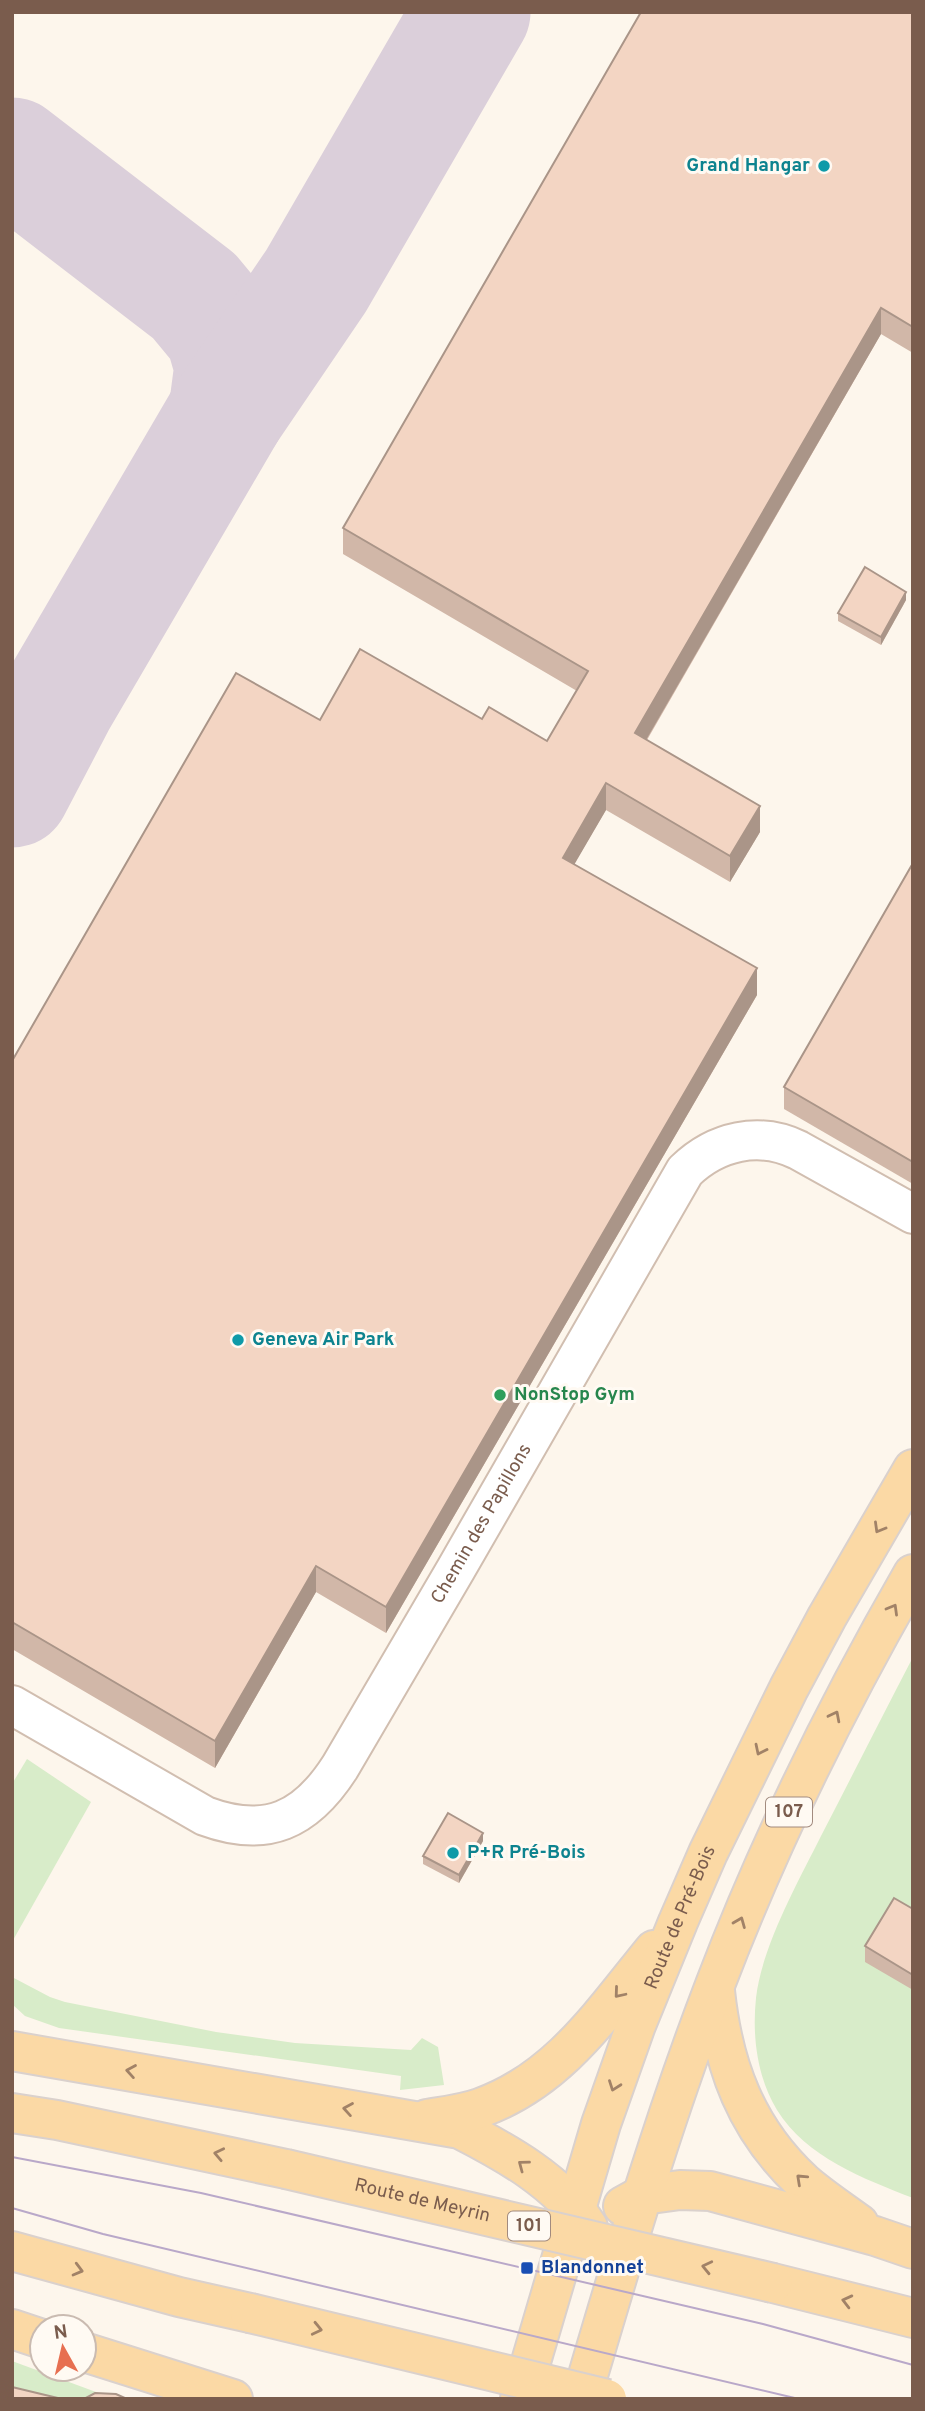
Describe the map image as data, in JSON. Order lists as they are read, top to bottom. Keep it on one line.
{"streets":{"main road":["107","Route de Pré-Bois","Route de Meyrin","101"],"street":["Chemin des Papillons"]},"places":{"other":["Grand Hangar","Geneva Air Park","NonStop Gym","P+R Pré-Bois"],"transit":["Blandonnet"]},"north":"top"}
